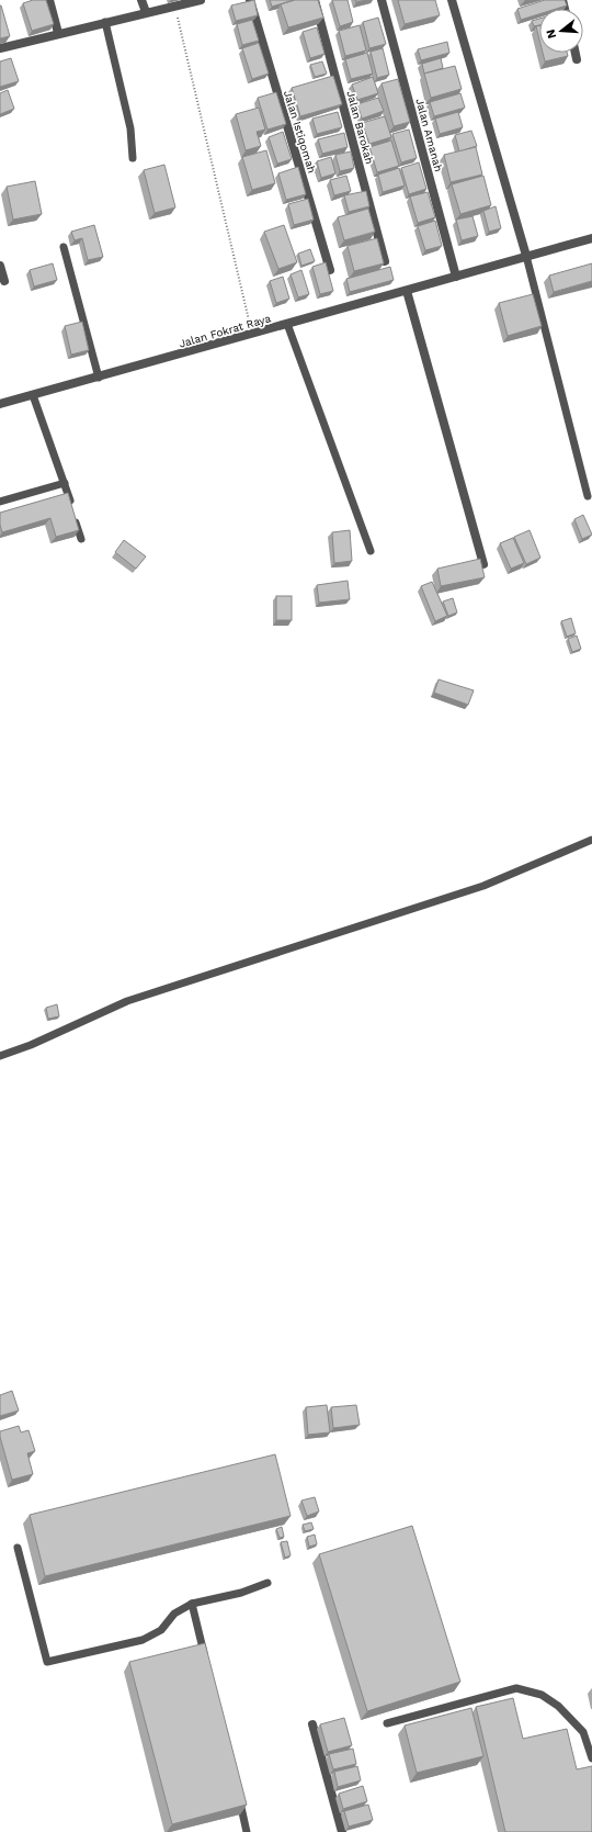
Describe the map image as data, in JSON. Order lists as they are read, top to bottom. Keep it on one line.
{"streets":{"street":["Jalan Barokah","Jalan Istiqomah","Jalan Amanah","Jalan Fokrat Raya"]},"crossings":[["Jalan Amanah","Jalan Fokrat Raya"]],"north":"left"}
